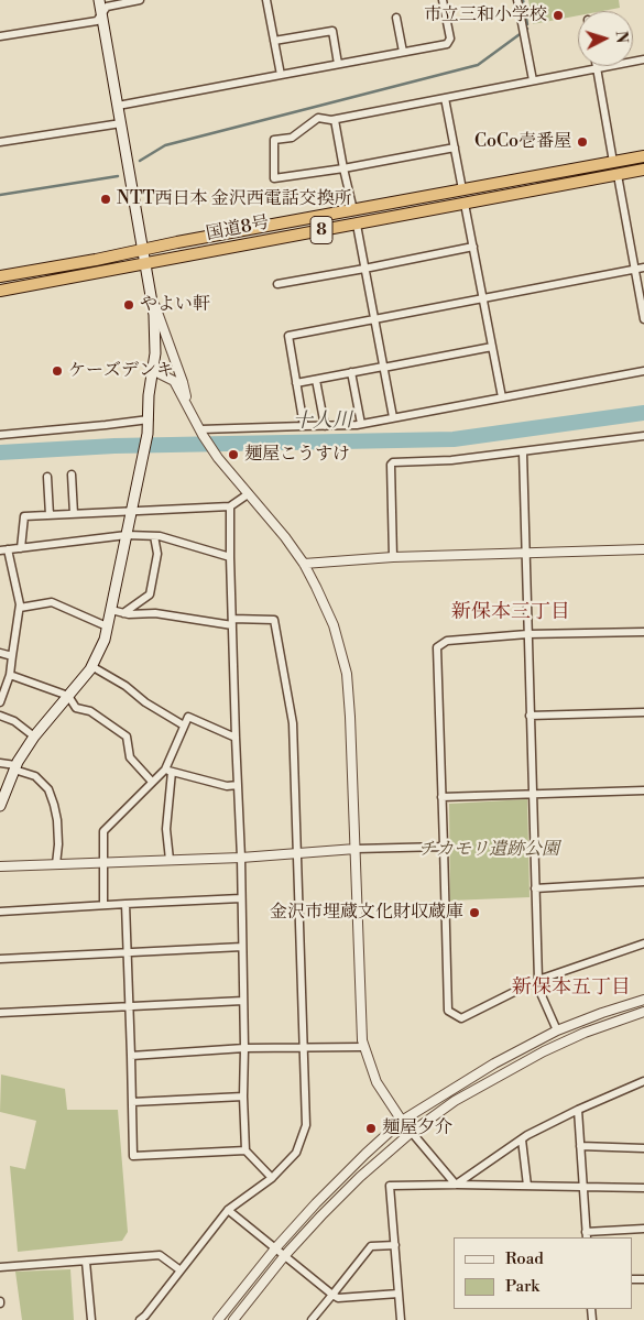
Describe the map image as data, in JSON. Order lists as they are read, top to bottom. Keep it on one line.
{"streets":{"highway":["国道8号","8"]},"districts":["新保本三丁目","新保本五丁目"],"water":["十人川"],"parks":["チカモリ遺跡公園"],"places":["市立三和小学校","CoCo壱番屋","NTT西日本 金沢西電話交換所","やよい軒","ケーズデンキ","麺屋こうすけ","金沢市埋蔵文化財収蔵庫","麺屋夕介"],"legend":["Road","Park"],"north":"right"}
